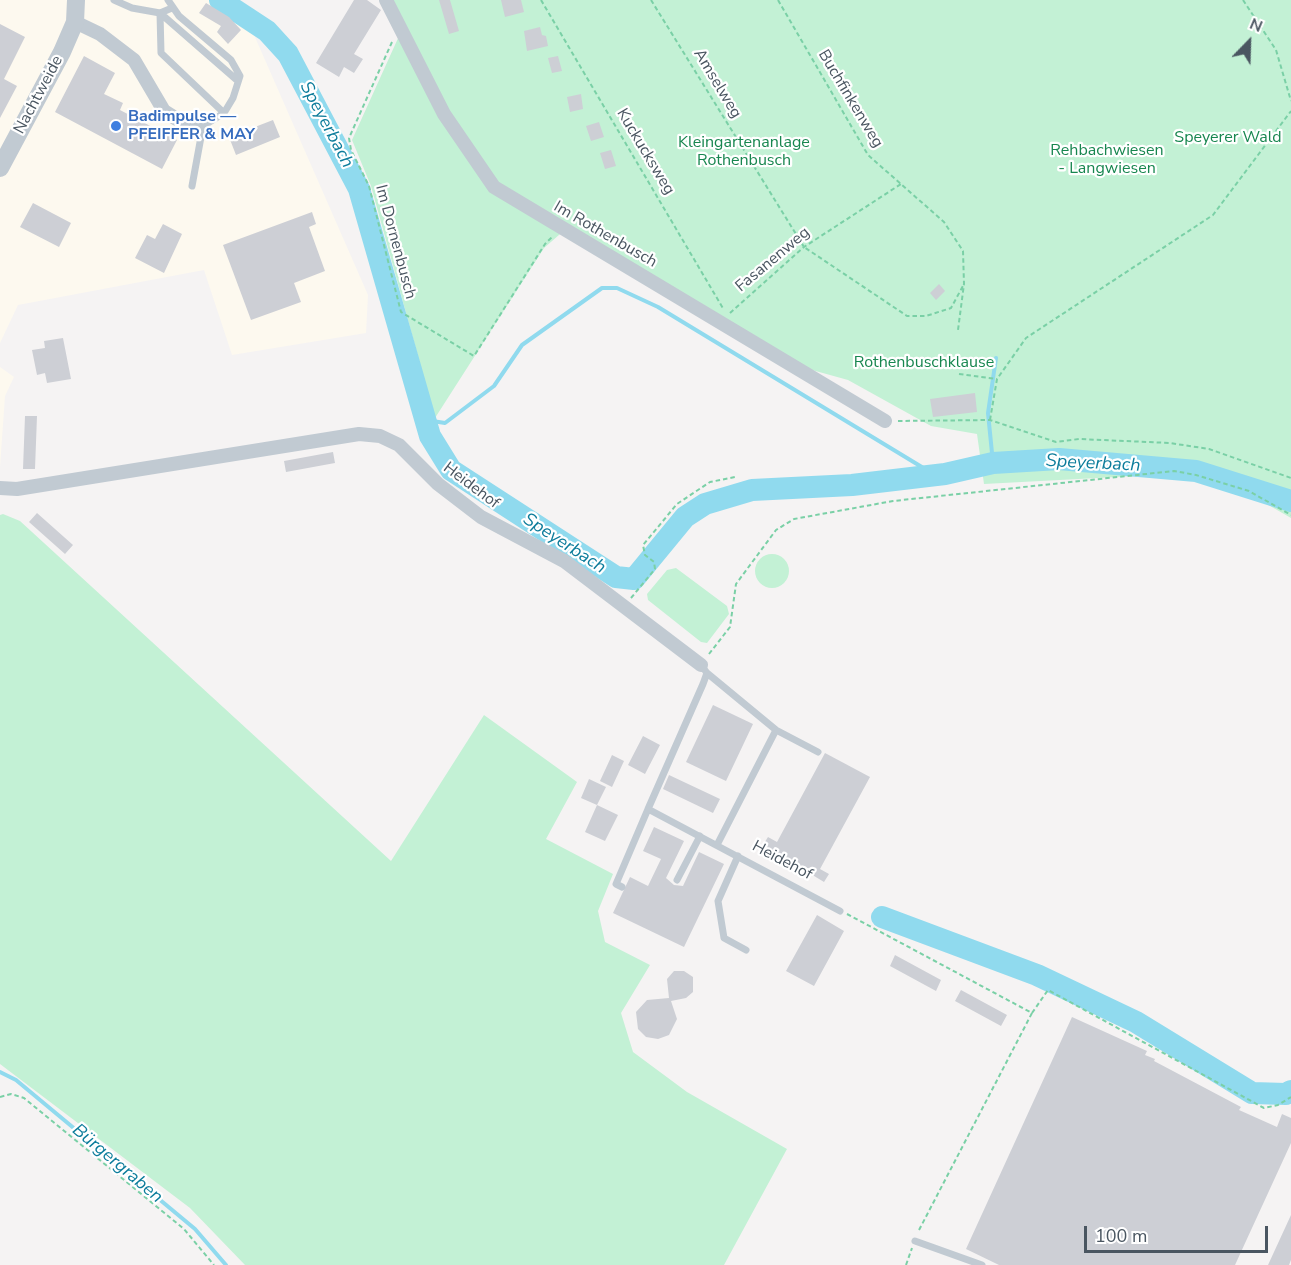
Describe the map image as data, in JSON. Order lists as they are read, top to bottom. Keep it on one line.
{"streets":{"street":["Nachtweide","Im Rothenbusch","Heidehof"],"path":["Amselweg","Buchfinkenweg","Kuckucksweg","Im Dornenbusch","Fasanenweg"]},"crossings":[["Amselweg","Buchfinkenweg"],["Amselweg","Fasanenweg"],["Buchfinkenweg","Fasanenweg"],["Kuckucksweg","Fasanenweg"],["Im Rothenbusch","Im Dornenbusch"]],"water":["Speyerbach","Bürgergraben"],"parks":["Speyerer Wald","Kleingartenanlage Rothenbusch","Rehbachwiesen - Langwiesen","Rothenbuschklause"],"places":["Badimpulse — PFEIFFER & MAY"],"scale_bar":"100 m","north":"top right"}
